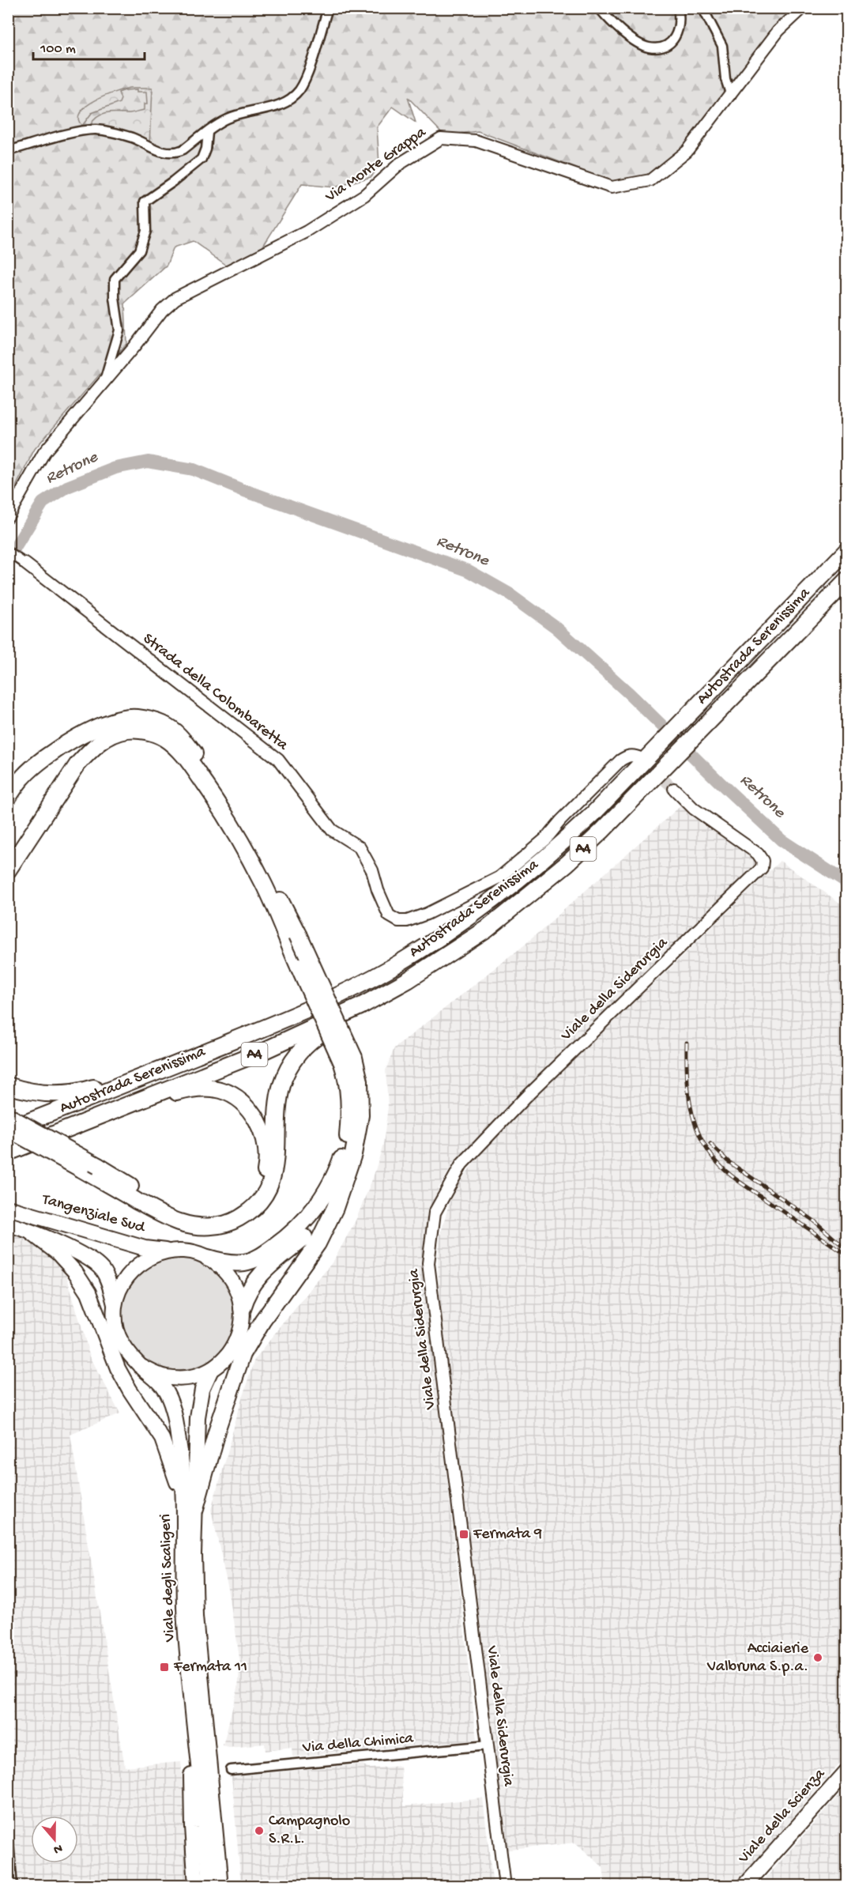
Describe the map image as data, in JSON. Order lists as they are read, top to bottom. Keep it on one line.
{"streets":{"highway":["Autostrada Serenissima","A4"],"main road":["Tangenziale Sud","Viale degli Scaligeri","Viale della Scienza"],"street":["Via Monte Grappa","Strada della Colombaretta","Viale della Siderurgia","Via della Chimica"]},"crossings":[["Viale della Siderurgia","Via della Chimica"],["Tangenziale Sud","Viale degli Scaligeri"]],"water":["Retrone"],"places":{"transit":["Fermata 9","Fermata 11"],"other":["Acciaierie Valbruna S.p.a.","Campagnolo S.R.L."]},"scale_bar":"100 m","north":"bottom"}
